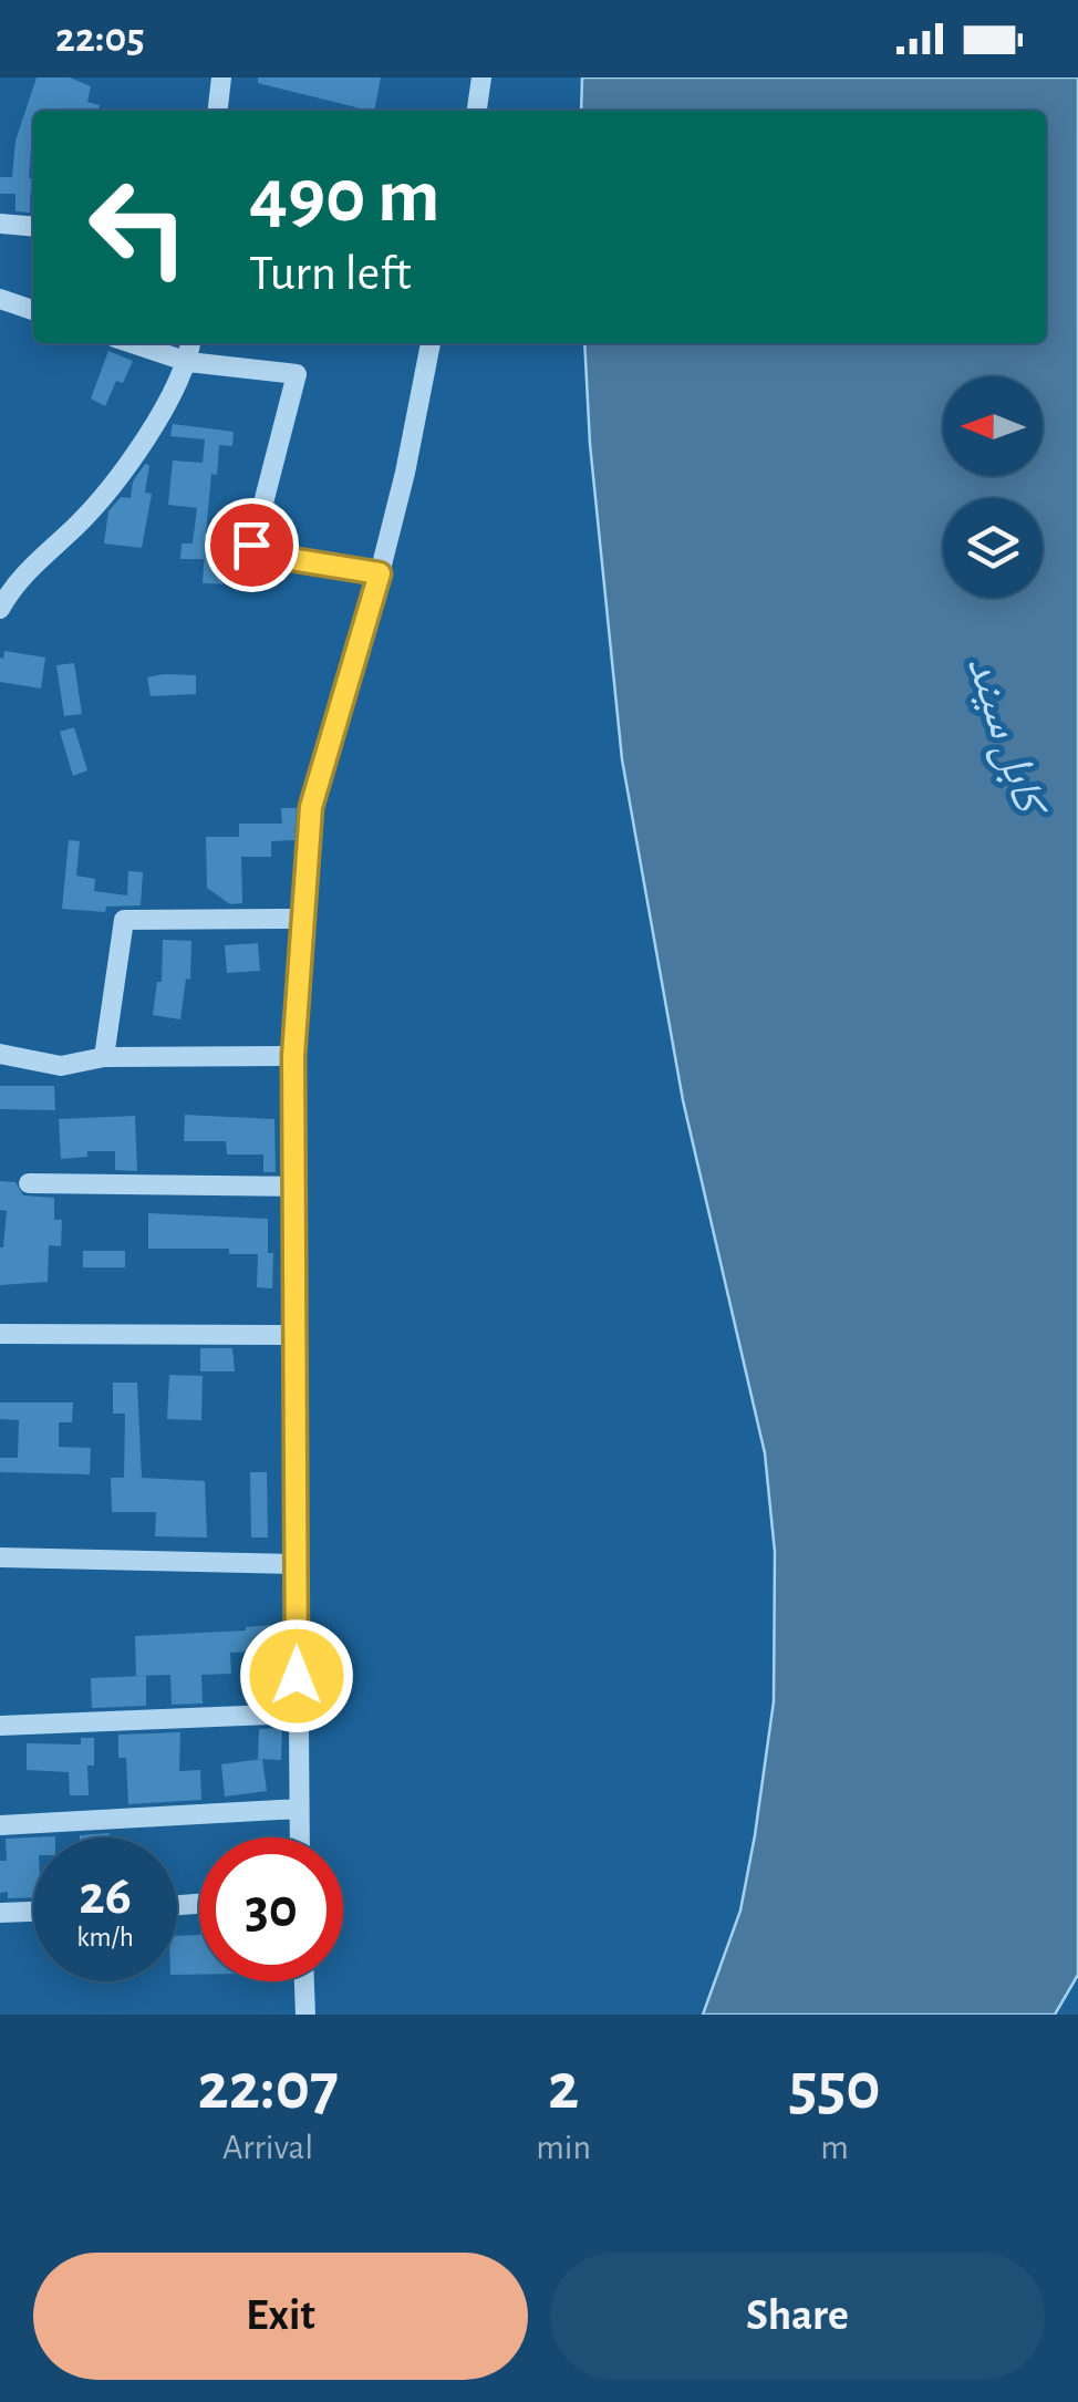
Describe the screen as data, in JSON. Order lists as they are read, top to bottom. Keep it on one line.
{"water":["کابل سيند"],"north":"left","page":{"status":"22:05","turn":["490 m","Turn left"],"speed":"26 km/h","limit":"30","eta":["22:07","Arrival","2","min","550","m"],"buttons":["Exit","Share"]}}
